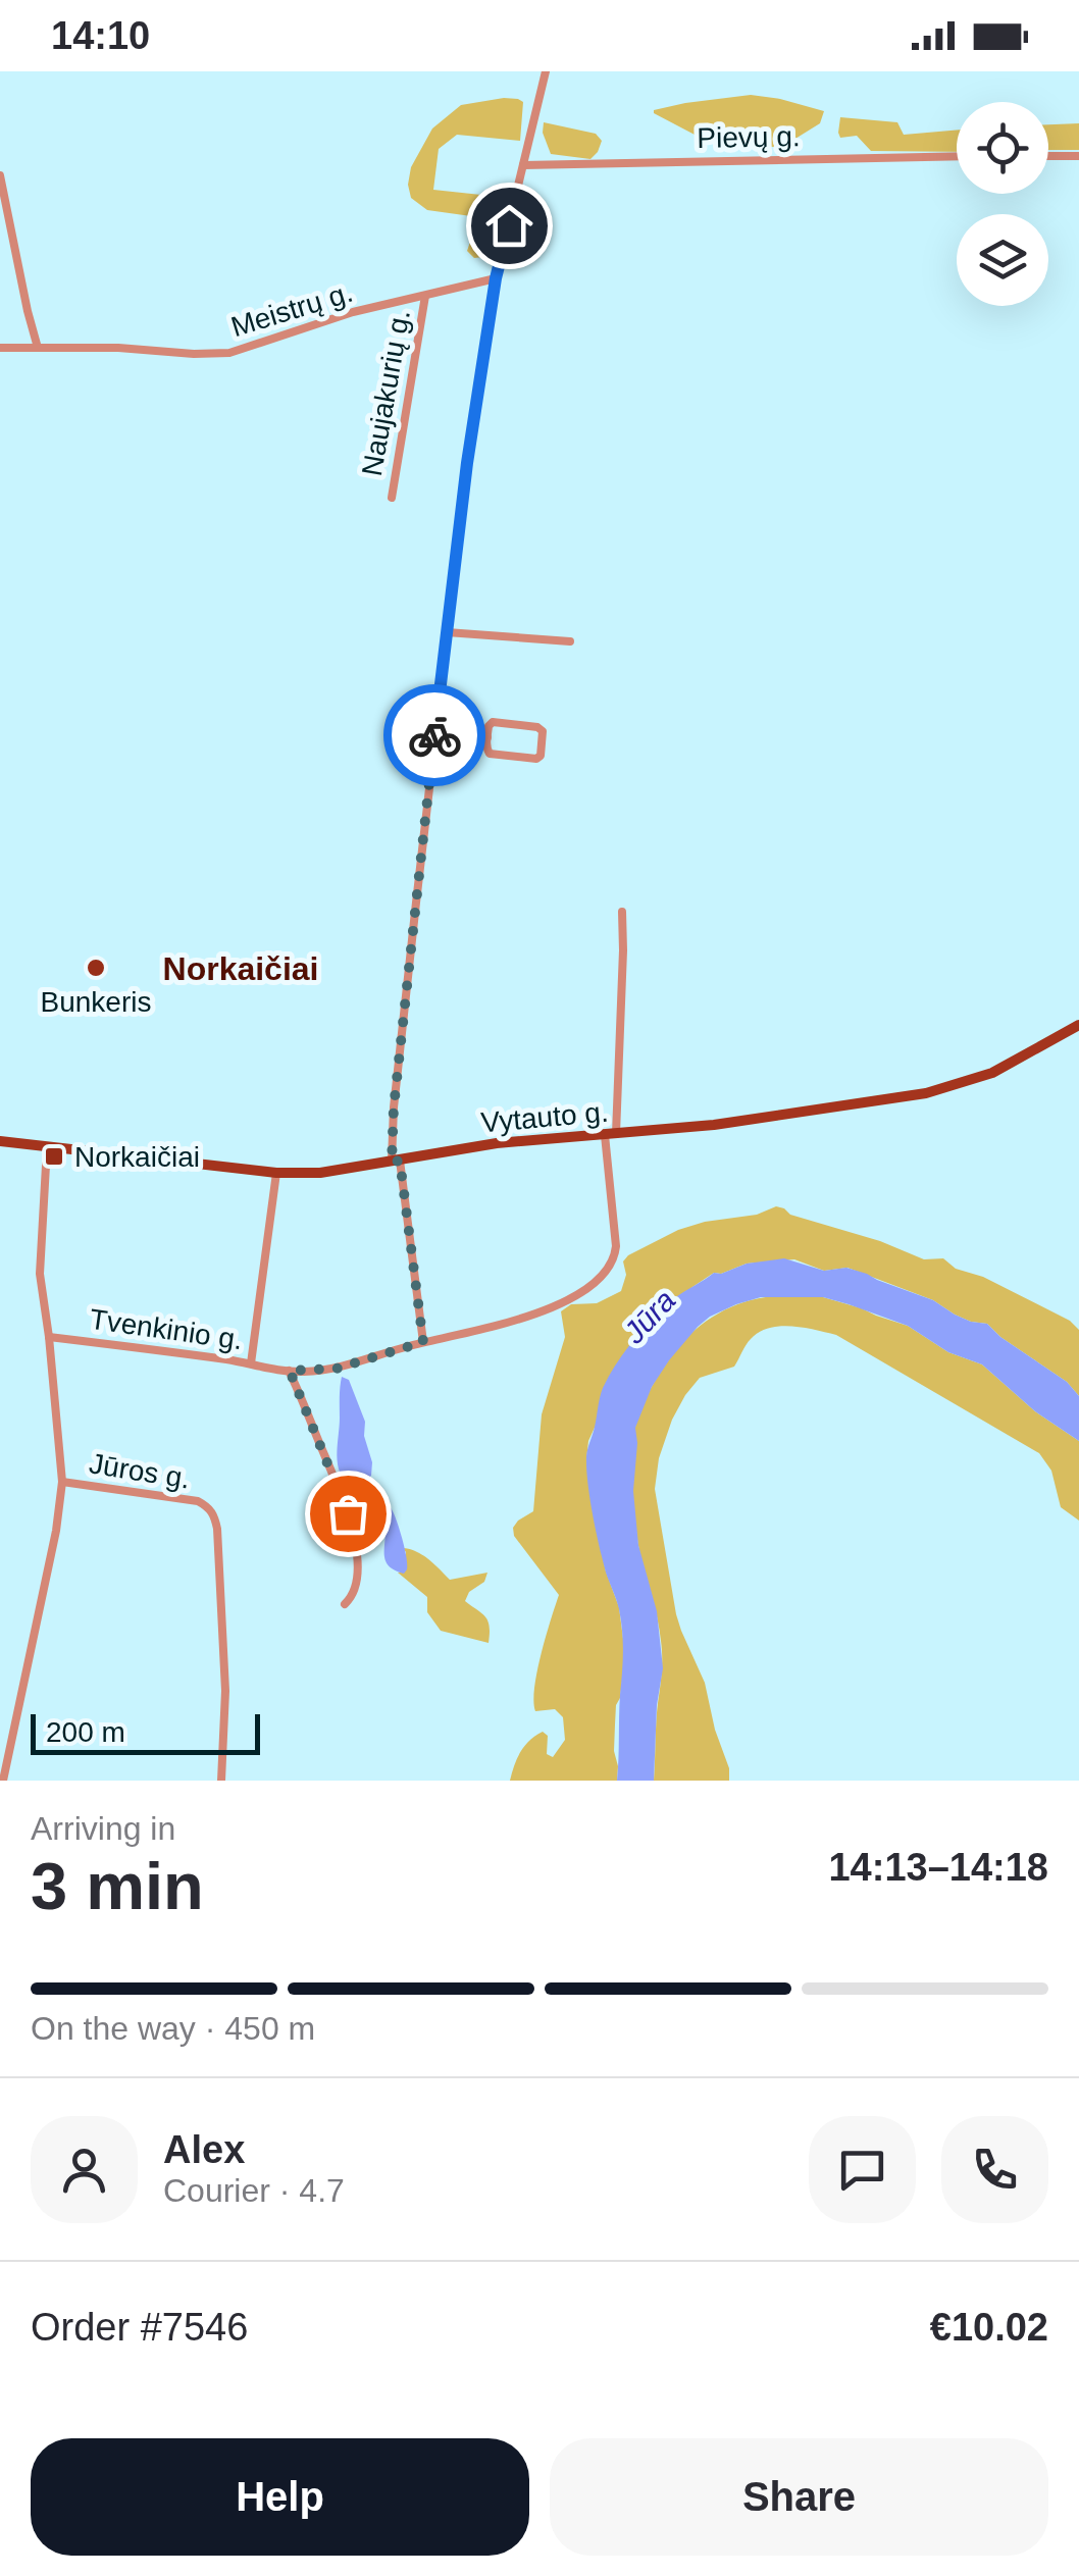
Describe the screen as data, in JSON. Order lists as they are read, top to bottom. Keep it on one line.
{"streets":{"main road":["Vytauto g."],"street":["Pievų g.","Meistrų g.","Naujakurių g.","Tvenkinio g.","Jūros g."]},"crossings":[["Meistrų g.","Naujakurių g."],["Vytauto g.","Tvenkinio g."],["Vytauto g.","Jūros g."],["Tvenkinio g.","Jūros g."]],"districts":["Norkaičiai"],"water":["Jūra"],"places":{"other":["Bunkeris"],"transit":["Norkaičiai"]},"scale_bar":"200 m","page":{"status":"14:10","scale":"200 m","heading":["3 min","Arriving in","14:13–14:18"],"panel":["Alex","Courier · 4.7","Order #7546","€10.02"],"bar":"On the way · 450 m","buttons":["Help","Share"]}}
